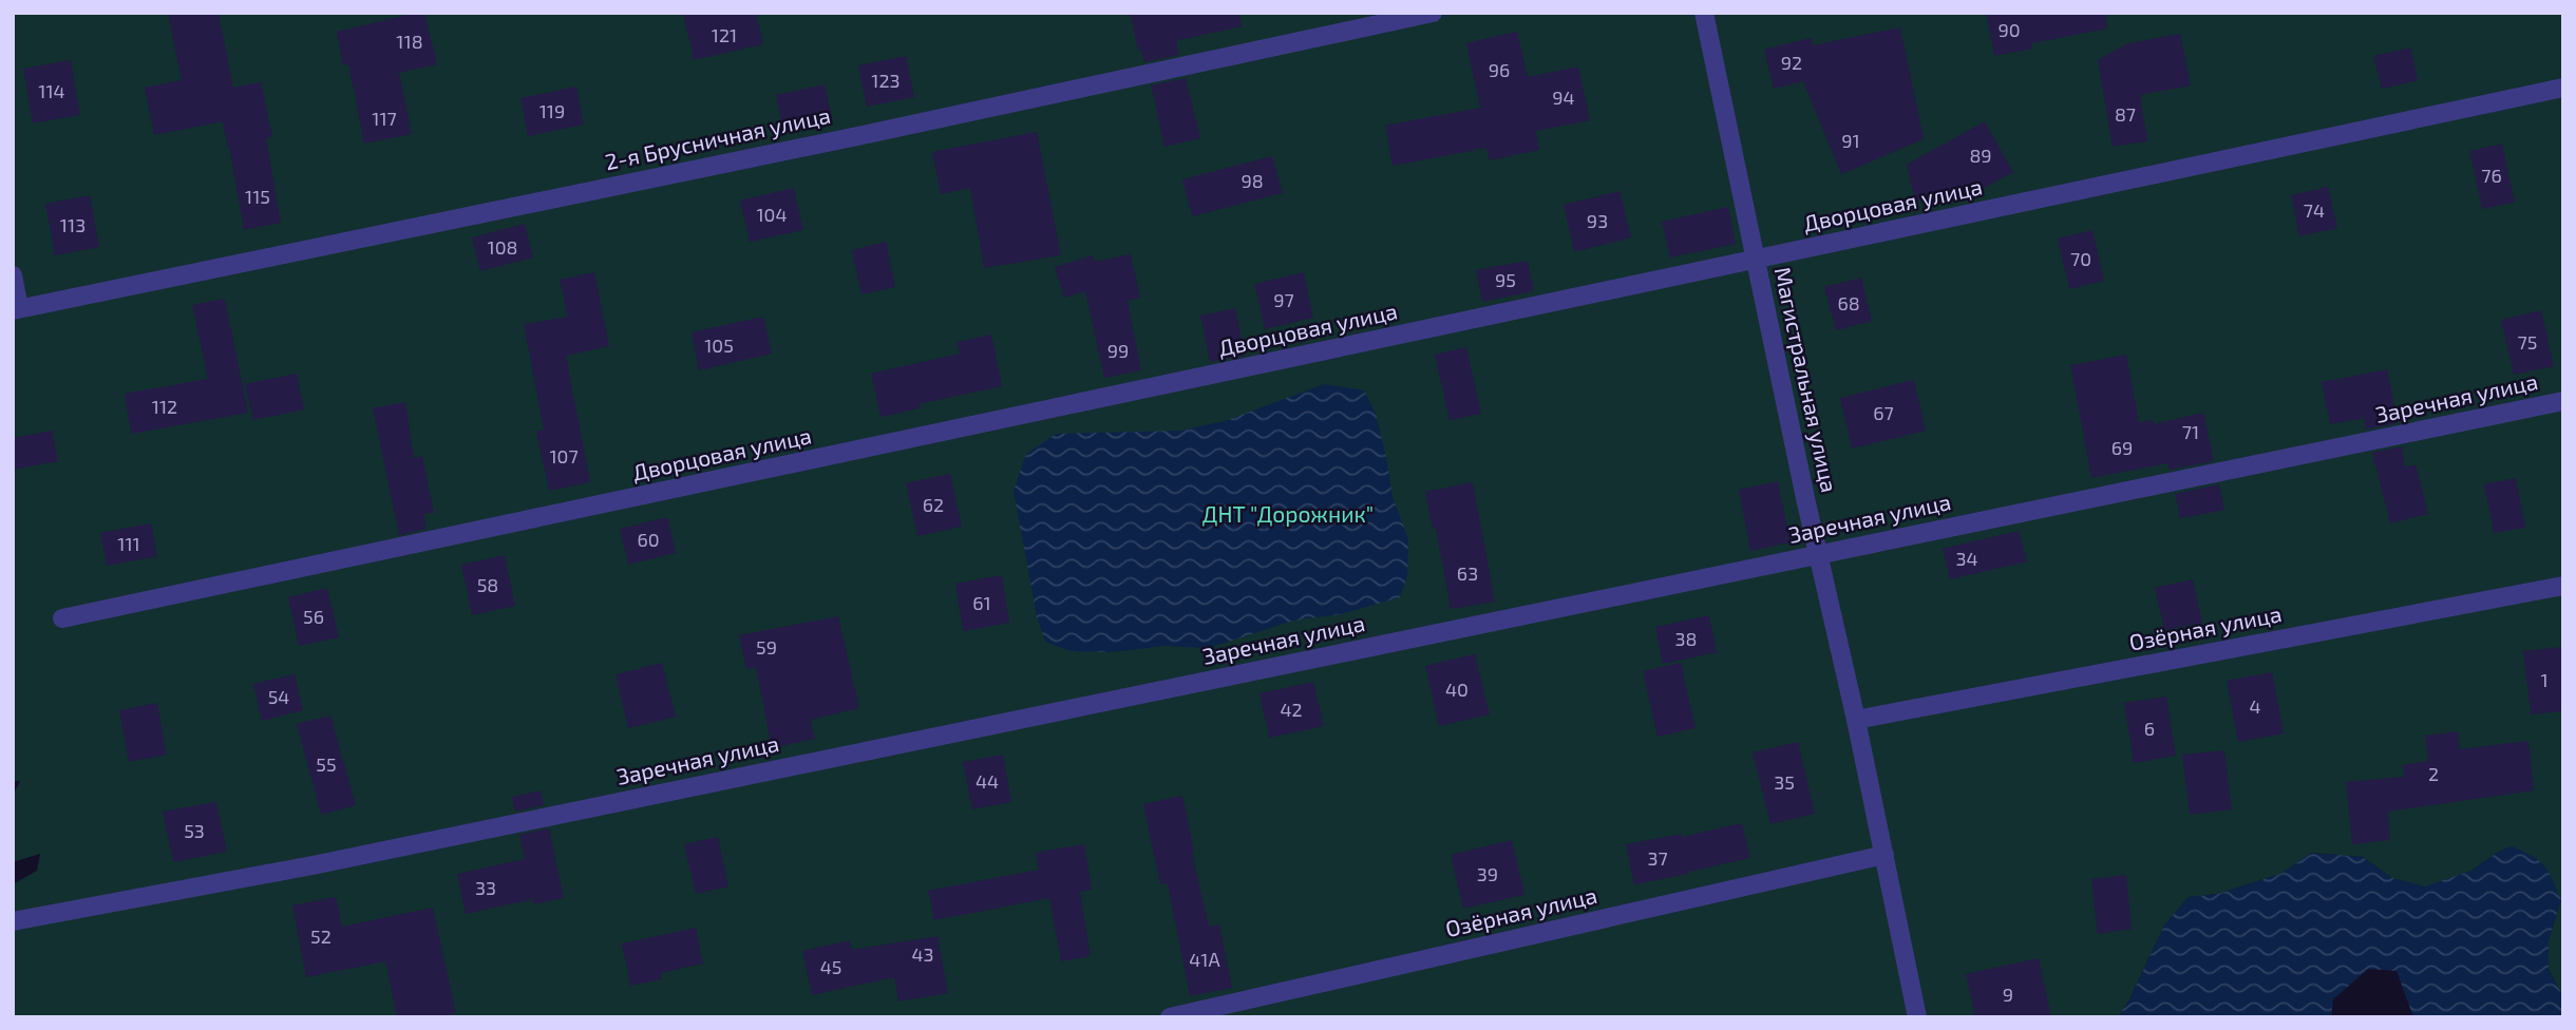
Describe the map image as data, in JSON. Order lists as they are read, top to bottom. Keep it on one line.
{"streets":{"street":["2-я Брусничная улица","Дворцовая улица","Магистральная улица","Заречная улица","Озёрная улица"]},"crossings":[["Дворцовая улица","Магистральная улица"],["Магистральная улица","Заречная улица"],["Магистральная улица","Озёрная улица"]],"parks":["ДНТ \"Дорожник\""],"house_numbers":["90","121","118","92","96","123","114","94","119","87","117","91","89","76","98","115","74","104","93","113","108","70","95","97","68","75","105","99","112","67","71","69","107","62","60","111","34","63","58","61","56","38","59","1","40","54","4","42","6","55","2","44","35","53","37","39","33","52","43","41А","45","9"]}
